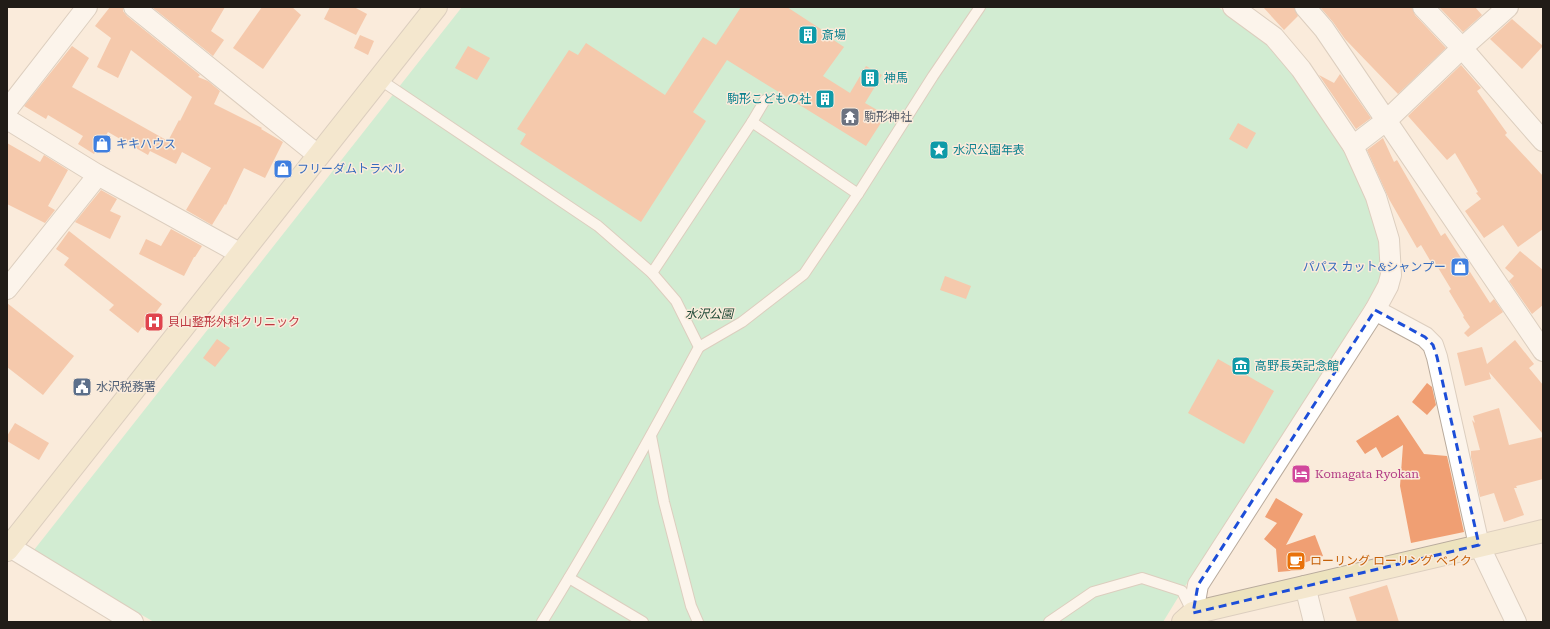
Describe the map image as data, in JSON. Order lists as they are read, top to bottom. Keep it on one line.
{"parks":["水沢公園"],"places":{"building":["斎場","神馬","駒形こどもの社"],"temple":["駒形神社"],"shop":["キキハウス","フリーダムトラベル","パパス カット&シャンプー"],"place":["水沢公園年表"],"hospital":["貝山整形外科クリニック"],"museum":["高野長英記念館"],"public building":["水沢税務署"],"hotel":["Komagata Ryokan"],"cafe":["ローリング ローリング ベイク"]}}
